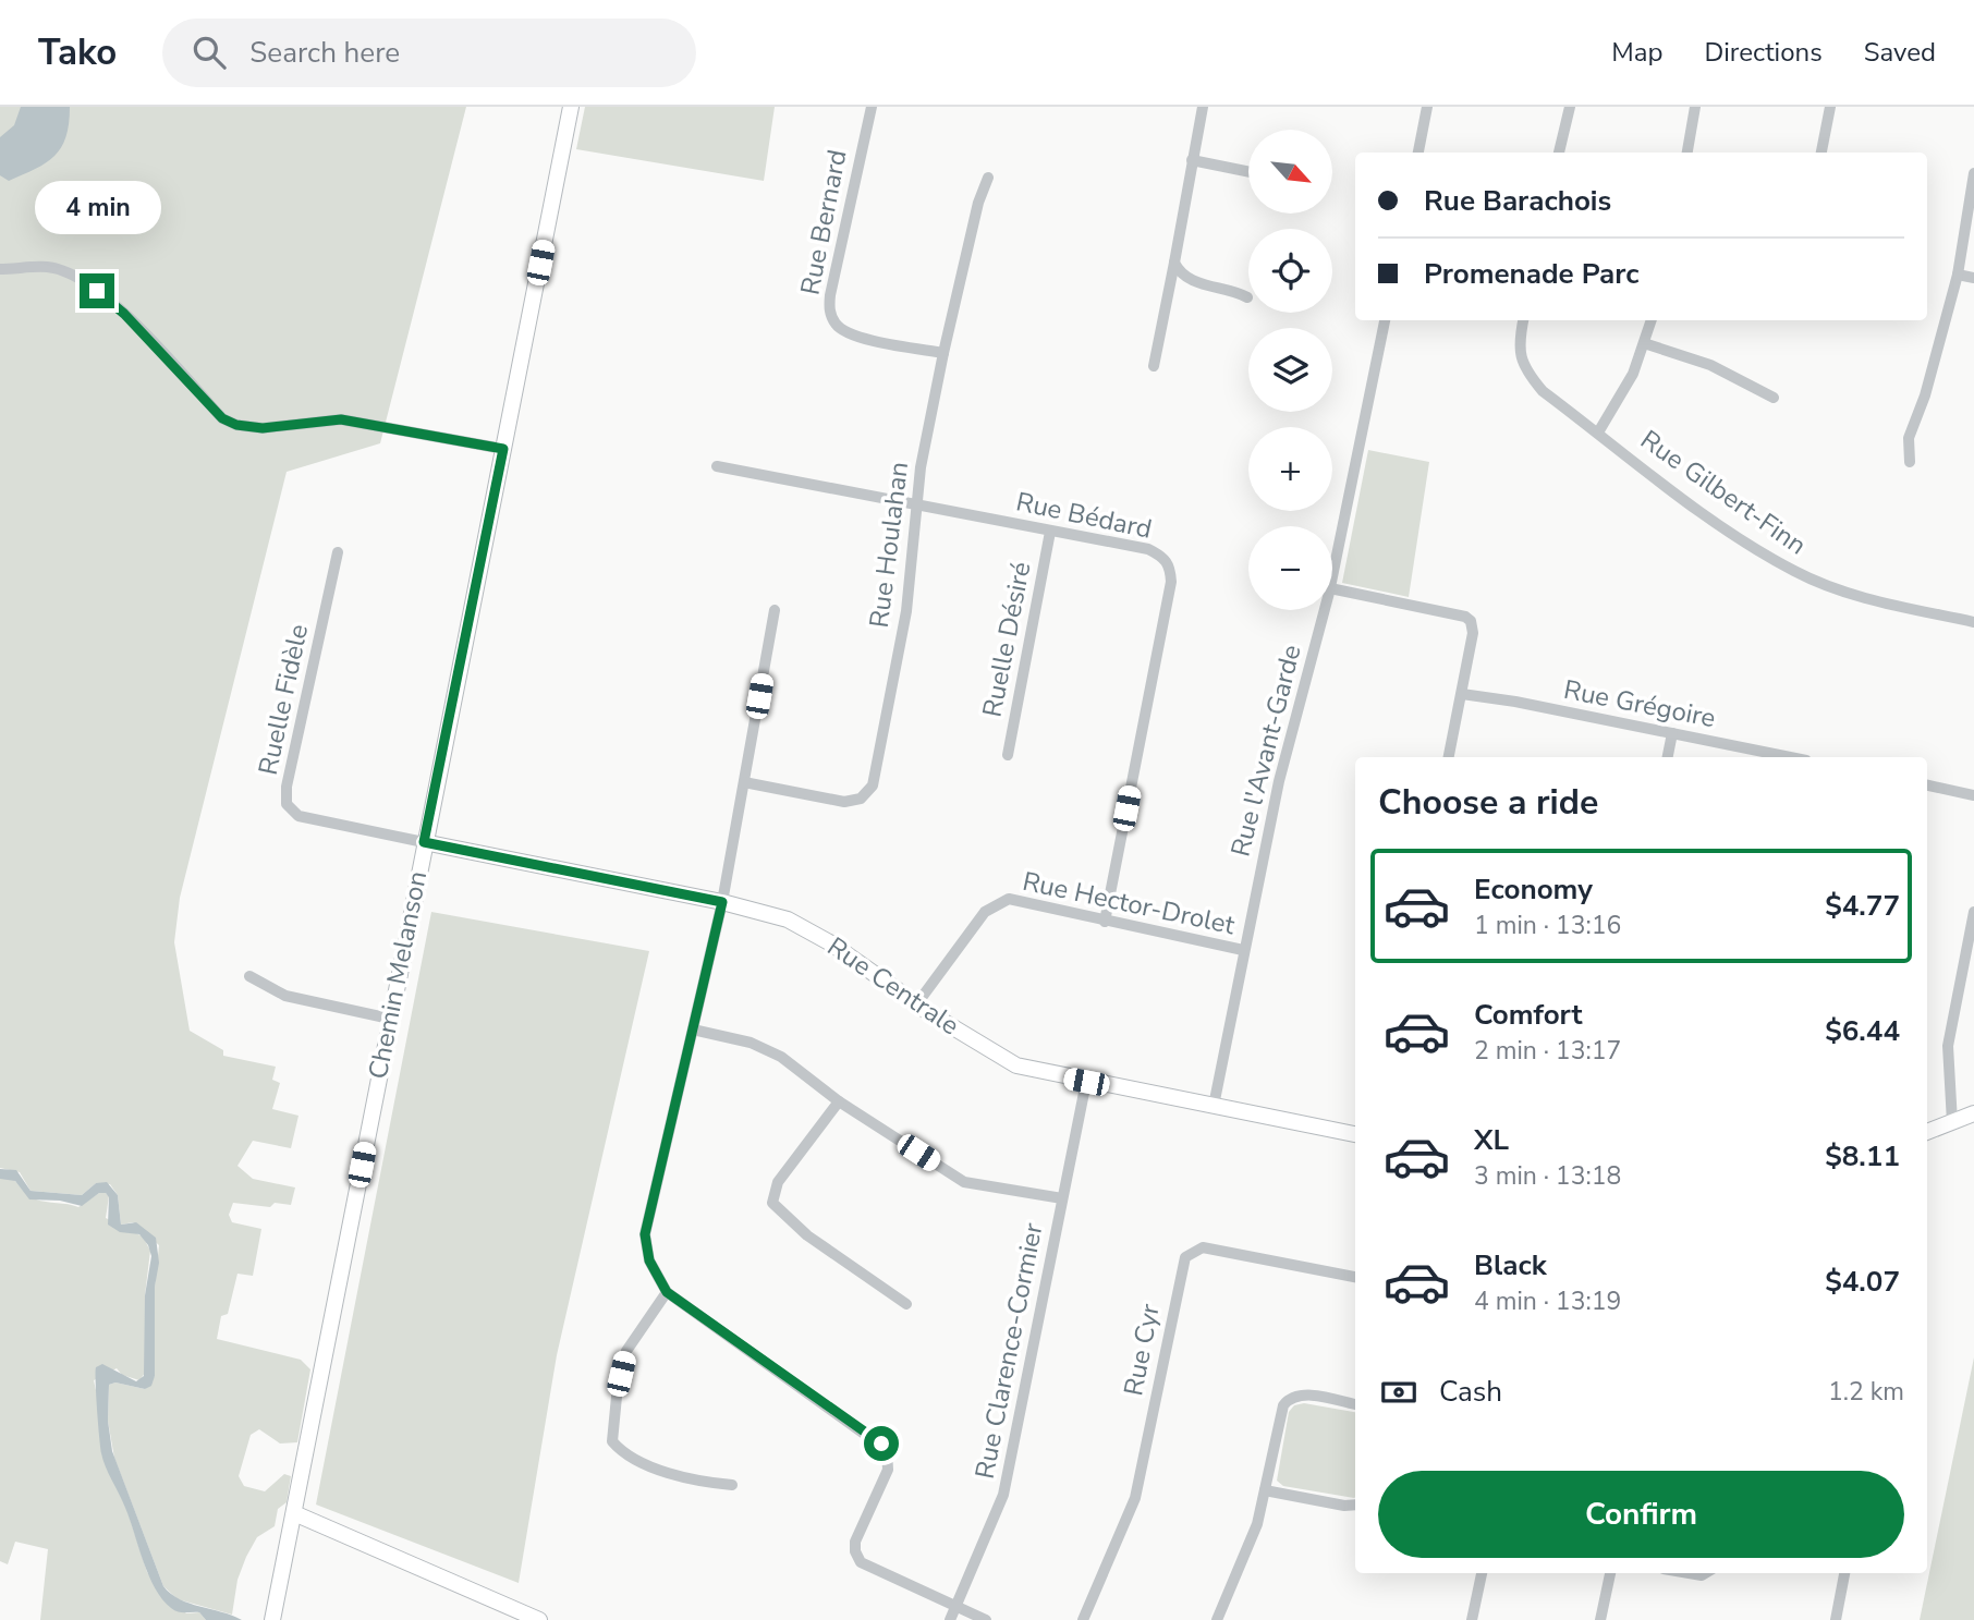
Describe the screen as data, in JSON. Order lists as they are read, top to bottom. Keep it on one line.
{"streets":{"street":["Rue Bernard","Rue Gilbert-Finn","Rue Bédard","Rue Houlahan","Ruelle Désiré","Ruelle Fidèle","Rue Grégoire","Rue l'Avant-Garde","Rue Hector-Drolet","Chemin Melanson","Rue Centrale","Rue Cyr","Rue Clarence-Cormier"]},"crossings":[["Rue Bernard","Rue Houlahan"],["Rue Bédard","Rue Houlahan"],["Rue Bédard","Ruelle Désiré"],["Rue Bédard","Rue Hector-Drolet"],["Ruelle Fidèle","Chemin Melanson"],["Ruelle Fidèle","Rue Centrale"],["Rue l'Avant-Garde","Rue Hector-Drolet"],["Rue l'Avant-Garde","Rue Centrale"],["Rue Hector-Drolet","Rue Centrale"],["Chemin Melanson","Rue Centrale"],["Rue Centrale","Rue Clarence-Cormier"]],"north":"bottom right","page":{"header":"Tako","search":"Search here","nav":["Map","Directions","Saved"],"map_buttons":["+","−"],"banner":["Rue Barachois","Promenade Parc"],"bubble":"4 min","heading":"Choose a ride","list":[{"name":"Economy","note":"1 min · 13:16","value":"$4.77"},{"name":"Comfort","note":"2 min · 13:17","value":"$6.44"},{"name":"XL","note":"3 min · 13:18","value":"$8.11"},{"name":"Black","note":"4 min · 13:19","value":"$4.07"}],"pay":["Cash","1.2 km"],"buttons":"Confirm"}}
